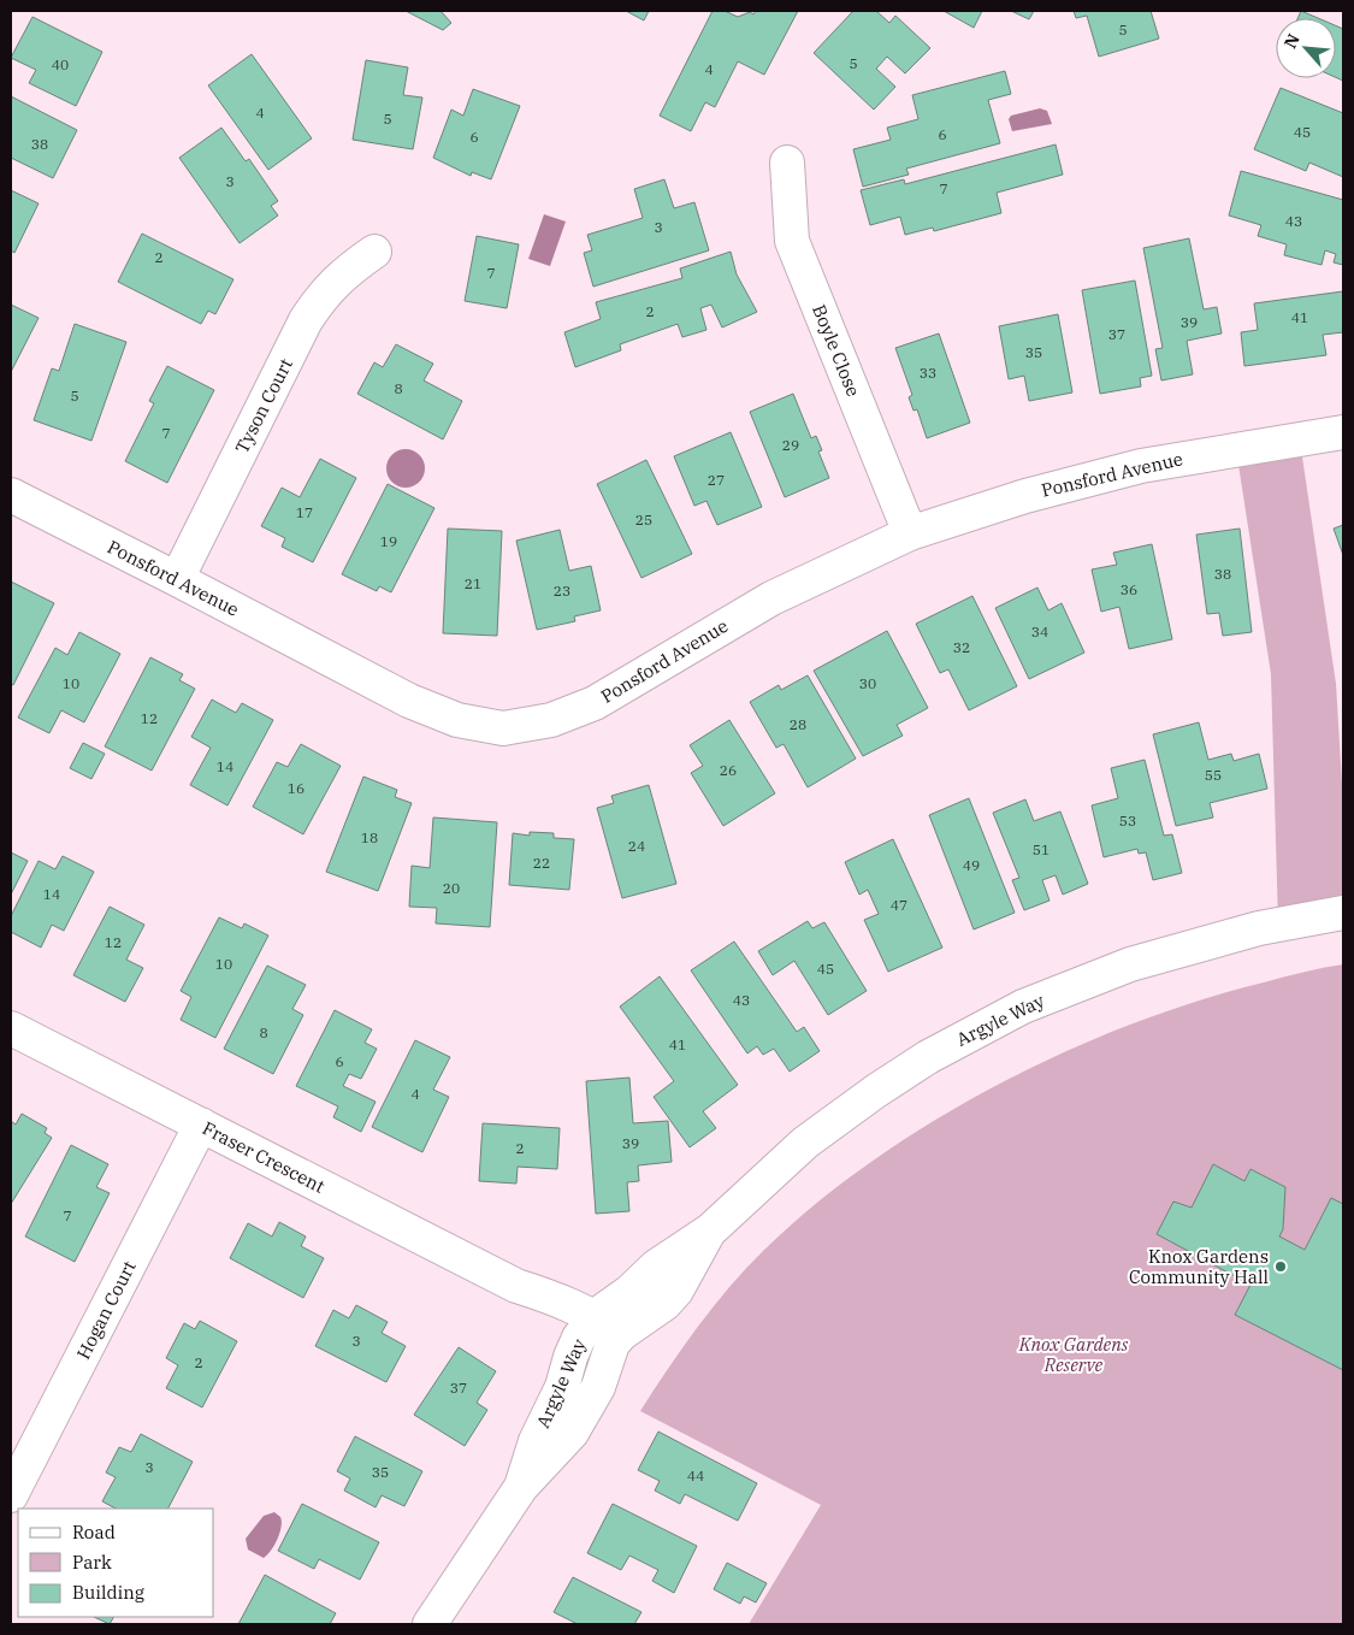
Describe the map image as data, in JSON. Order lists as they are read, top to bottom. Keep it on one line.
{"streets":{"street":["Boyle Close","Tyson Court","Ponsford Avenue","Argyle Way","Fraser Crescent","Hogan Court"]},"crossings":[["Boyle Close","Ponsford Avenue"],["Tyson Court","Ponsford Avenue"],["Argyle Way","Fraser Crescent"],["Fraser Crescent","Hogan Court"]],"parks":["Knox Gardens Reserve"],"places":["Knox Gardens Community Hall"],"house_numbers":["5","5","40","4","4","5","45","6","6","38","3","7","43","3","2","7","2","41","39","37","35","33","8","5","7","29","27","17","25","19","38","21","36","23","34","32","10","30","12","28","14","26","55","16","53","18","24","51","22","49","20","14","47","12","10","45","43","8","41","6","4","39","2","7","3","2","37","3","35","44"],"legend":["Road","Park","Building"],"north":"top left"}
